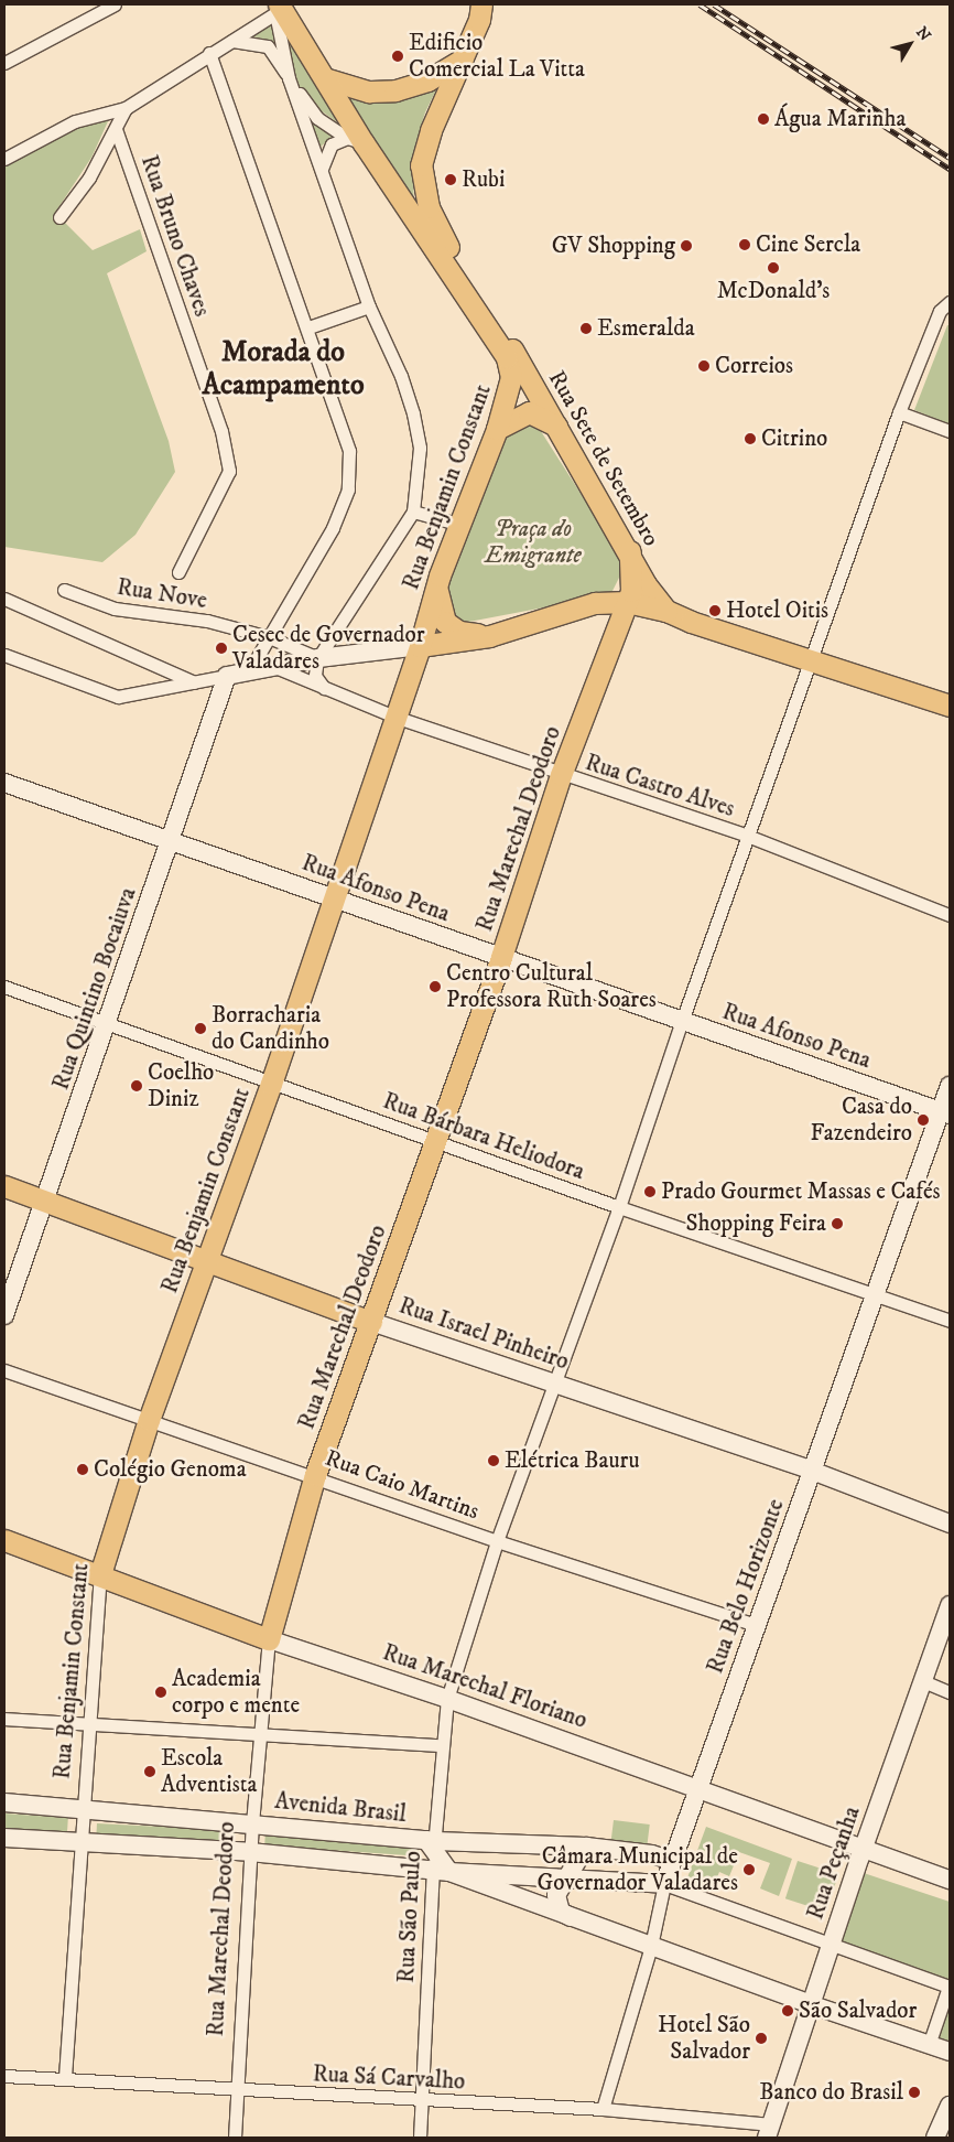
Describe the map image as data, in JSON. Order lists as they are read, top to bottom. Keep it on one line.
{"streets":{"main road":["Rua Sete de Setembro","Rua Benjamin Constant","Rua Marechal Deodoro","Rua Israel Pinheiro","Rua Marechal Floriano"],"street":["Rua Bruno Chaves","Rua Nove","Rua Castro Alves","Rua Afonso Pena","Rua Quintino Bocaiuva","Rua Bárbara Heliodora","Rua Caio Martins","Rua Belo Horizonte","Avenida Brasil","Rua Peçanha","Rua São Paulo","Rua Sá Carvalho"]},"crossings":[["Rua Sete de Setembro","Rua Marechal Deodoro"],["Rua Sete de Setembro","Rua São Paulo"],["Rua Benjamin Constant","Rua Castro Alves"],["Rua Benjamin Constant","Rua Afonso Pena"],["Rua Benjamin Constant","Rua Bárbara Heliodora"],["Rua Benjamin Constant","Rua Israel Pinheiro"],["Rua Benjamin Constant","Rua Caio Martins"],["Rua Benjamin Constant","Rua Marechal Floriano"],["Rua Benjamin Constant","Avenida Brasil"],["Rua Benjamin Constant","Rua Sá Carvalho"],["Rua Castro Alves","Rua Marechal Deodoro"],["Rua Castro Alves","Rua São Paulo"],["Rua Marechal Deodoro","Rua Afonso Pena"],["Rua Marechal Deodoro","Rua Bárbara Heliodora"],["Rua Marechal Deodoro","Rua Israel Pinheiro"],["Rua Marechal Deodoro","Rua Caio Martins"],["Rua Marechal Deodoro","Rua Marechal Floriano"],["Rua Marechal Deodoro","Avenida Brasil"],["Rua Marechal Deodoro","Rua Sá Carvalho"],["Rua Afonso Pena","Rua Quintino Bocaiuva"],["Rua Afonso Pena","Rua Belo Horizonte"],["Rua Afonso Pena","Rua São Paulo"],["Rua Quintino Bocaiuva","Rua Bárbara Heliodora"],["Rua Quintino Bocaiuva","Rua Israel Pinheiro"],["Rua Bárbara Heliodora","Rua Belo Horizonte"],["Rua Bárbara Heliodora","Rua São Paulo"],["Rua Israel Pinheiro","Rua Belo Horizonte"],["Rua Israel Pinheiro","Rua São Paulo"],["Rua Caio Martins","Rua Belo Horizonte"],["Rua Caio Martins","Rua São Paulo"],["Rua Belo Horizonte","Rua Marechal Floriano"],["Rua Belo Horizonte","Avenida Brasil"],["Rua Belo Horizonte","Rua Sá Carvalho"],["Rua Marechal Floriano","Rua Peçanha"],["Rua Marechal Floriano","Rua São Paulo"],["Avenida Brasil","Rua São Paulo"],["Rua Peçanha","Rua Sá Carvalho"],["Rua São Paulo","Rua Sá Carvalho"]],"districts":["Morada do Acampamento"],"parks":["Praça do Emigrante"],"places":["Edificio Comercial La Vitta","Água Marinha","Rubi","Cine Sercla","GV Shopping","McDonald's","Esmeralda","Correios","Citrino","Hotel Oitis","Cesec de Governador Valadares","Centro Cultural Professora Ruth Soares","Borracharia do Candinho","Coelho Diniz","Casa do Fazendeiro","Prado Gourmet Massas e Cafés","Shopping Feira","Elétrica Bauru","Colégio Genoma","Academia corpo e mente","Escola Adventista","Câmara Municipal de Governador Valadares","São Salvador","Hotel São Salvador","Banco do Brasil"],"north":"top right"}
